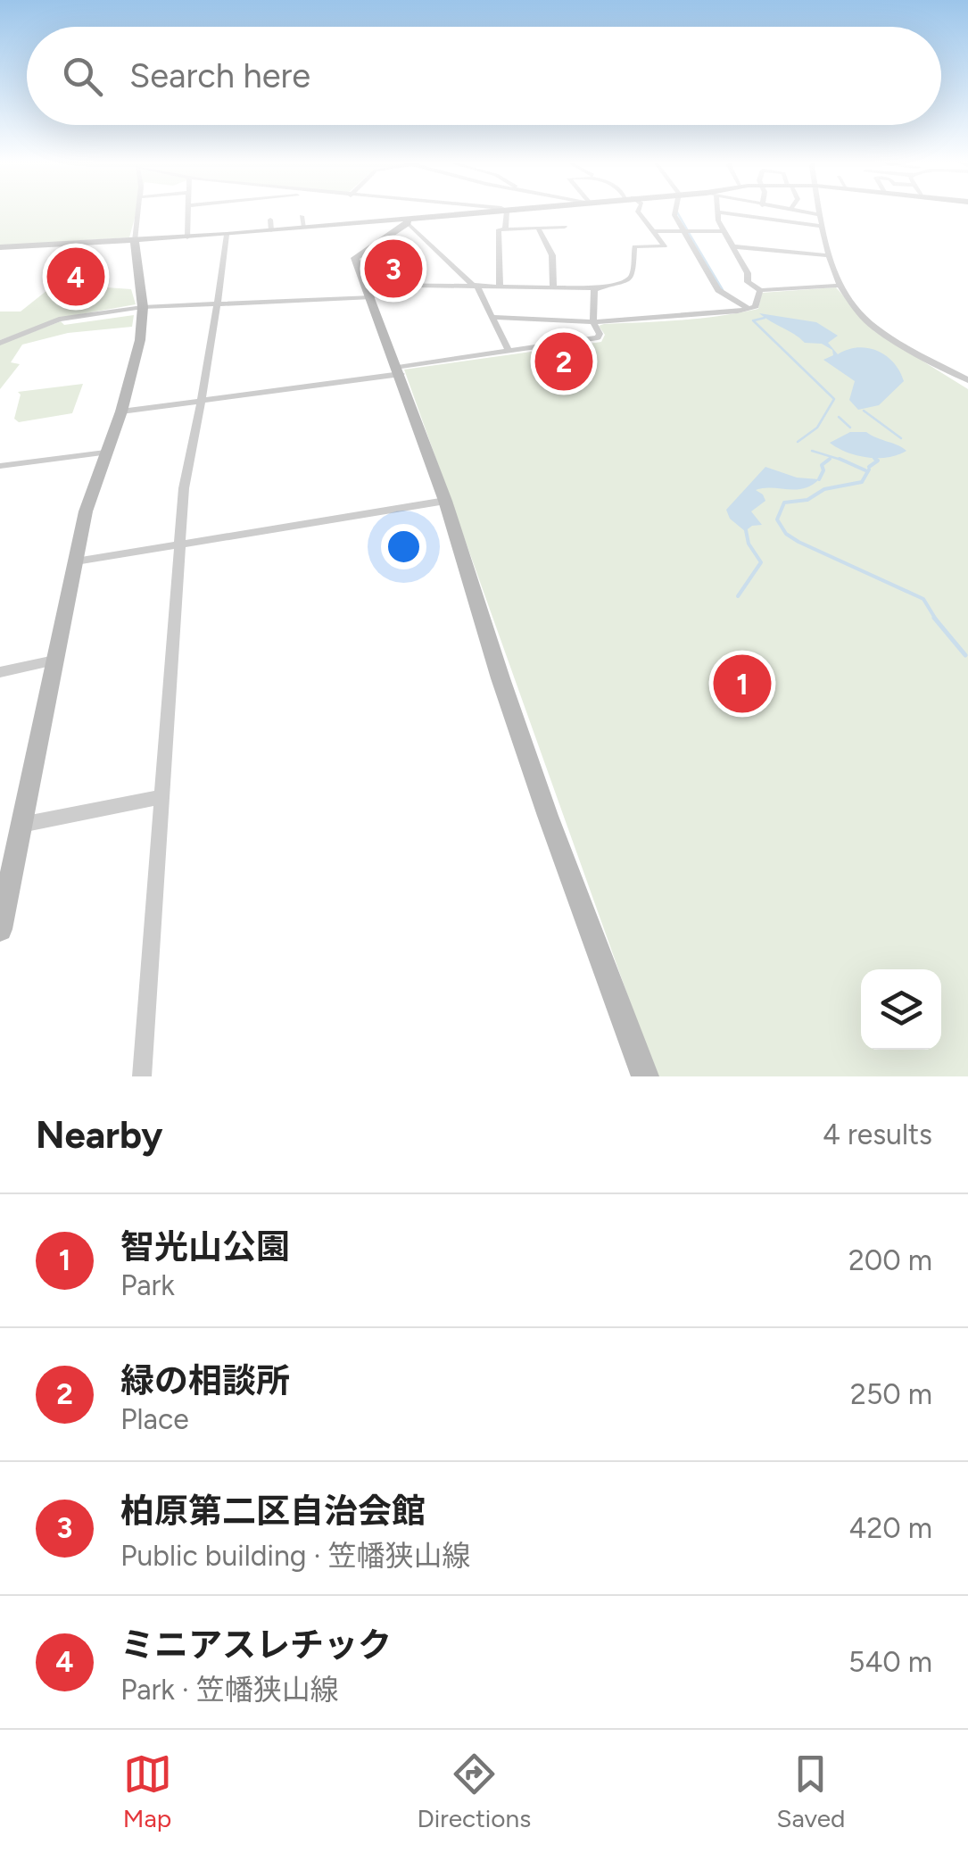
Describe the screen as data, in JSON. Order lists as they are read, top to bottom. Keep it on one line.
{"page":{"search":"Search here","pins":["3","4","2","1"],"heading":["Nearby","4 results"],"list":[{"mark":"1","name":"智光山公園","note":"Park","value":"200 m"},{"mark":"2","name":"緑の相談所","note":"Place","value":"250 m"},{"mark":"3","name":"柏原第二区自治会館","note":"Public building · 笠幡狭山線","value":"420 m"},{"mark":"4","name":"ミニアスレチック","note":"Park · 笠幡狭山線","value":"540 m"}],"nav":["Map","Directions","Saved"]}}
